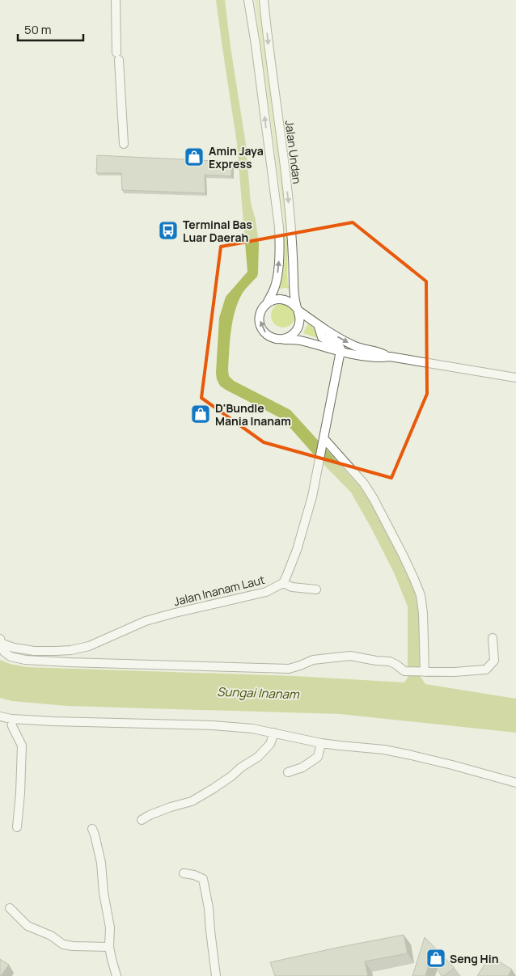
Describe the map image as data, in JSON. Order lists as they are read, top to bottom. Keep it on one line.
{"streets":{"street":["Jalan Undan","Jalan Inanam Laut"]},"water":["Sungai Inanam"],"places":{"shop":["Amin Jaya Express","D'Bundle Mania Inanam","Seng Hin"],"bus stop":["Terminal Bas Luar Daerah"]},"scale_bar":"50 m"}
